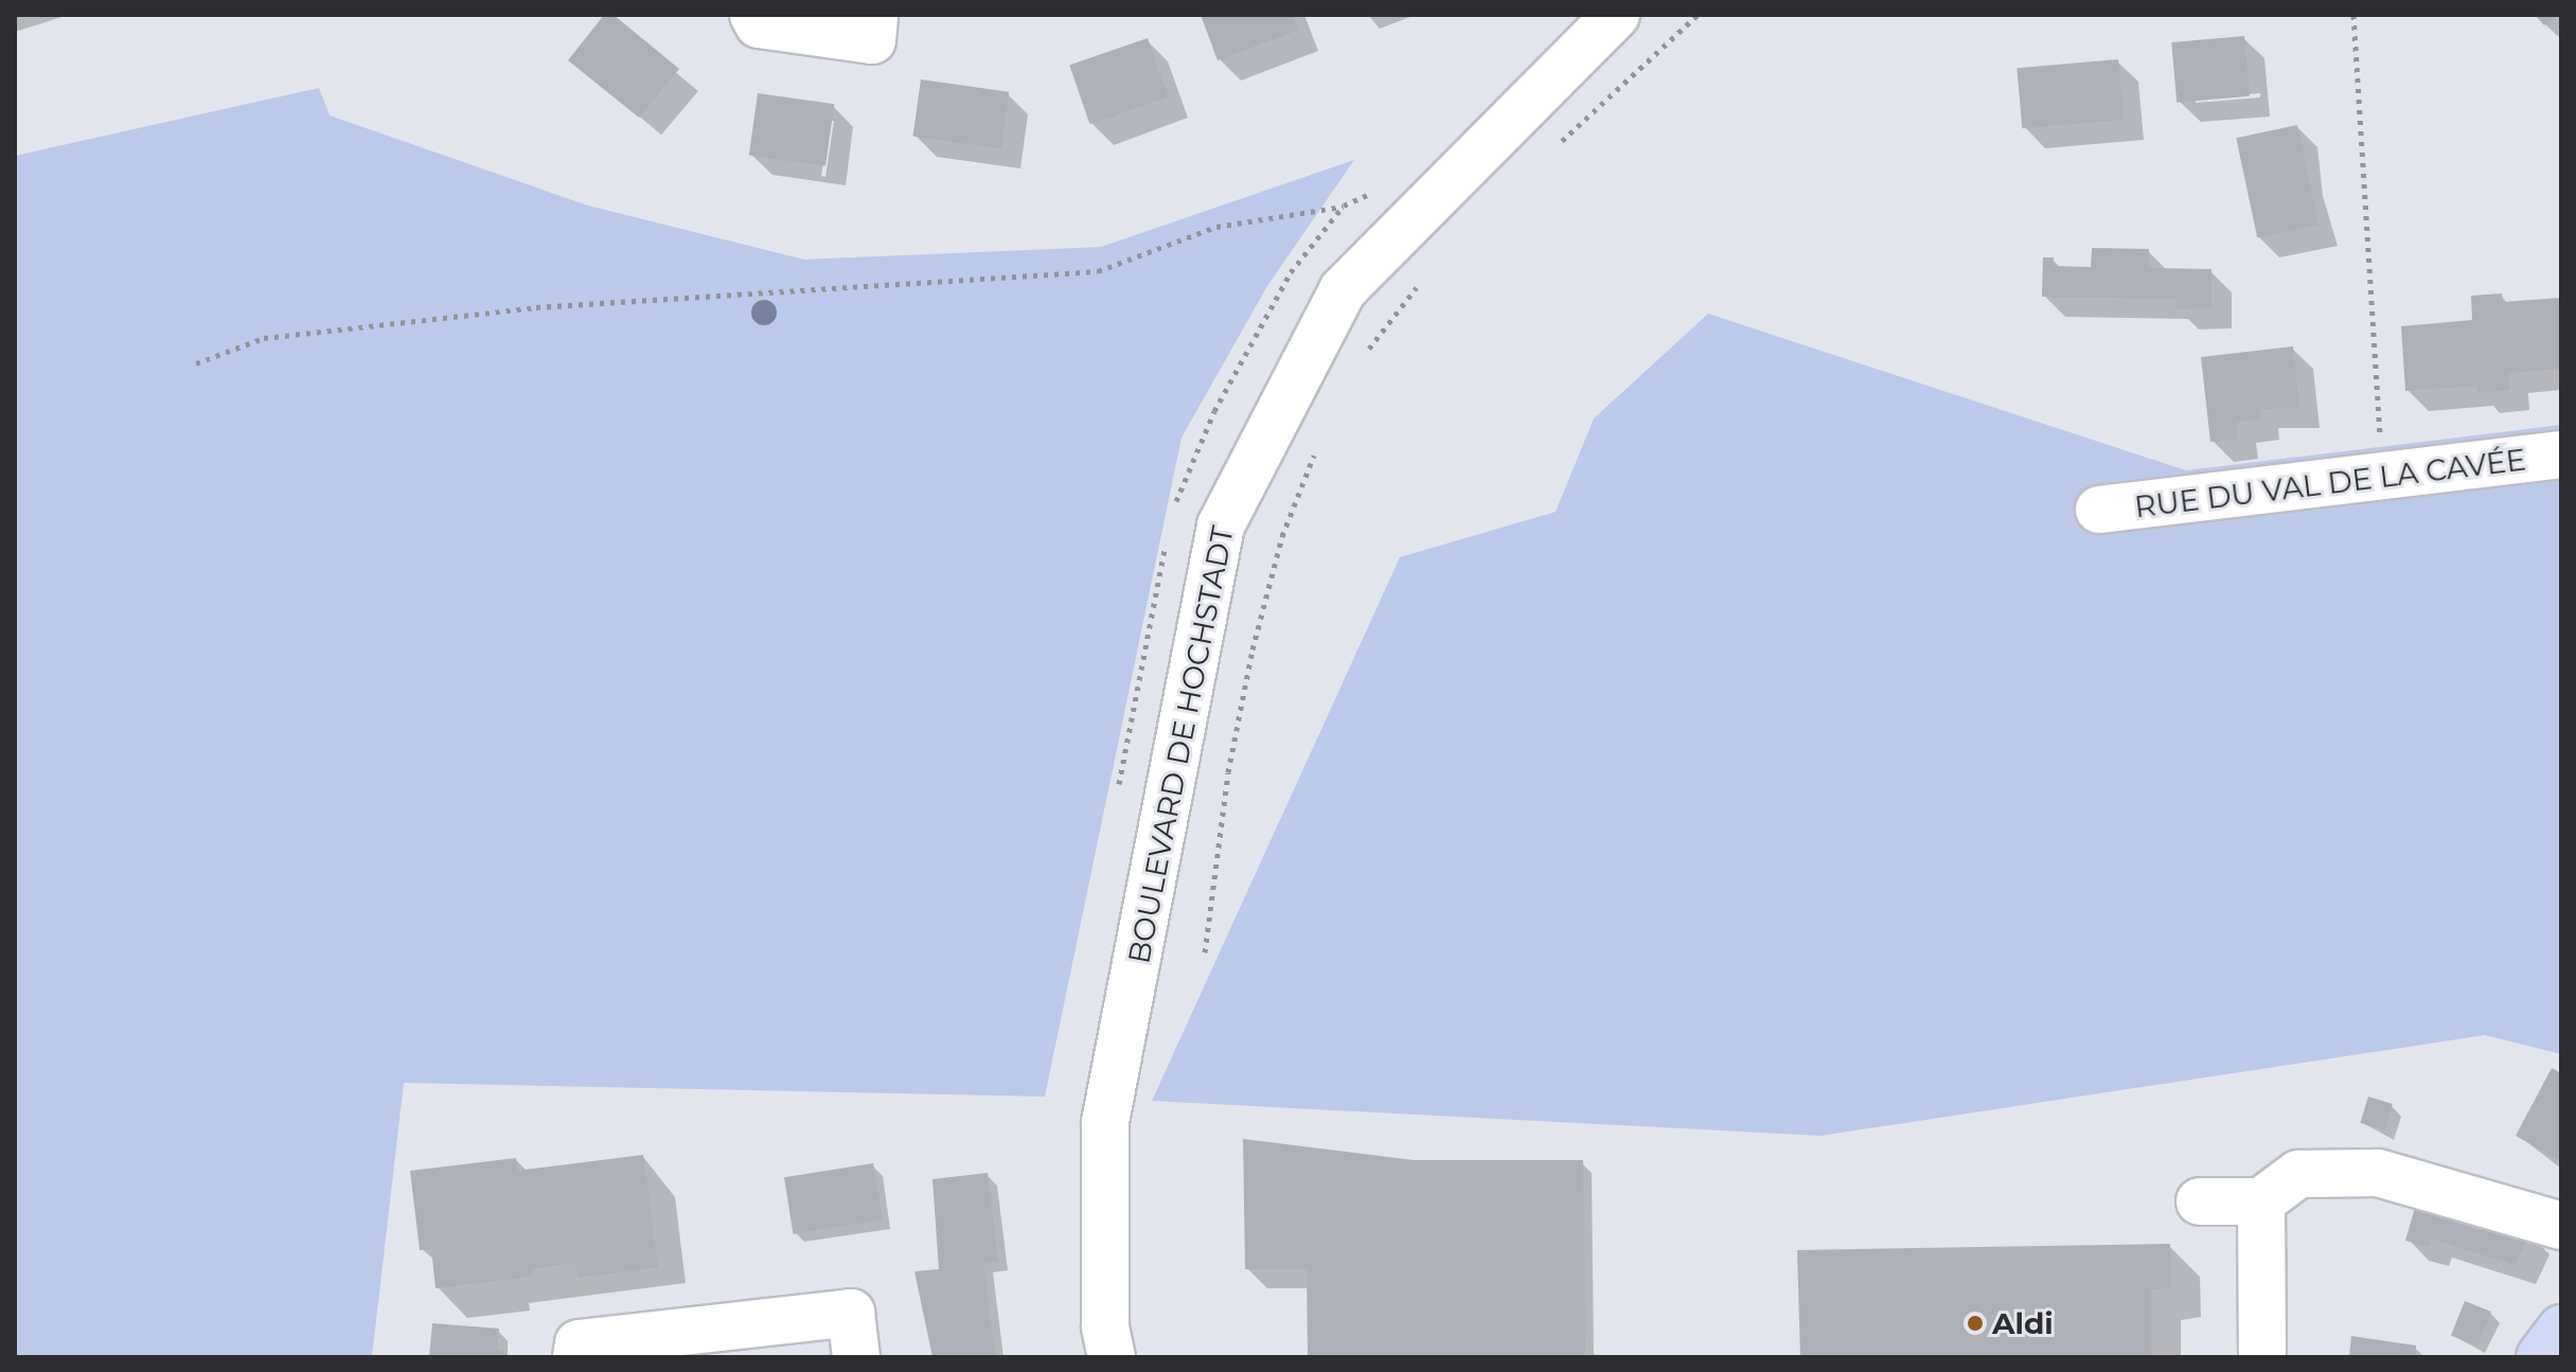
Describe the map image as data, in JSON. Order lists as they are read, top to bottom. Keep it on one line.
{"streets":{"street":["RUE DU VAL DE LA CAVÉE","BOULEVARD DE HOCHSTADT"]},"places":["Aldi"]}
